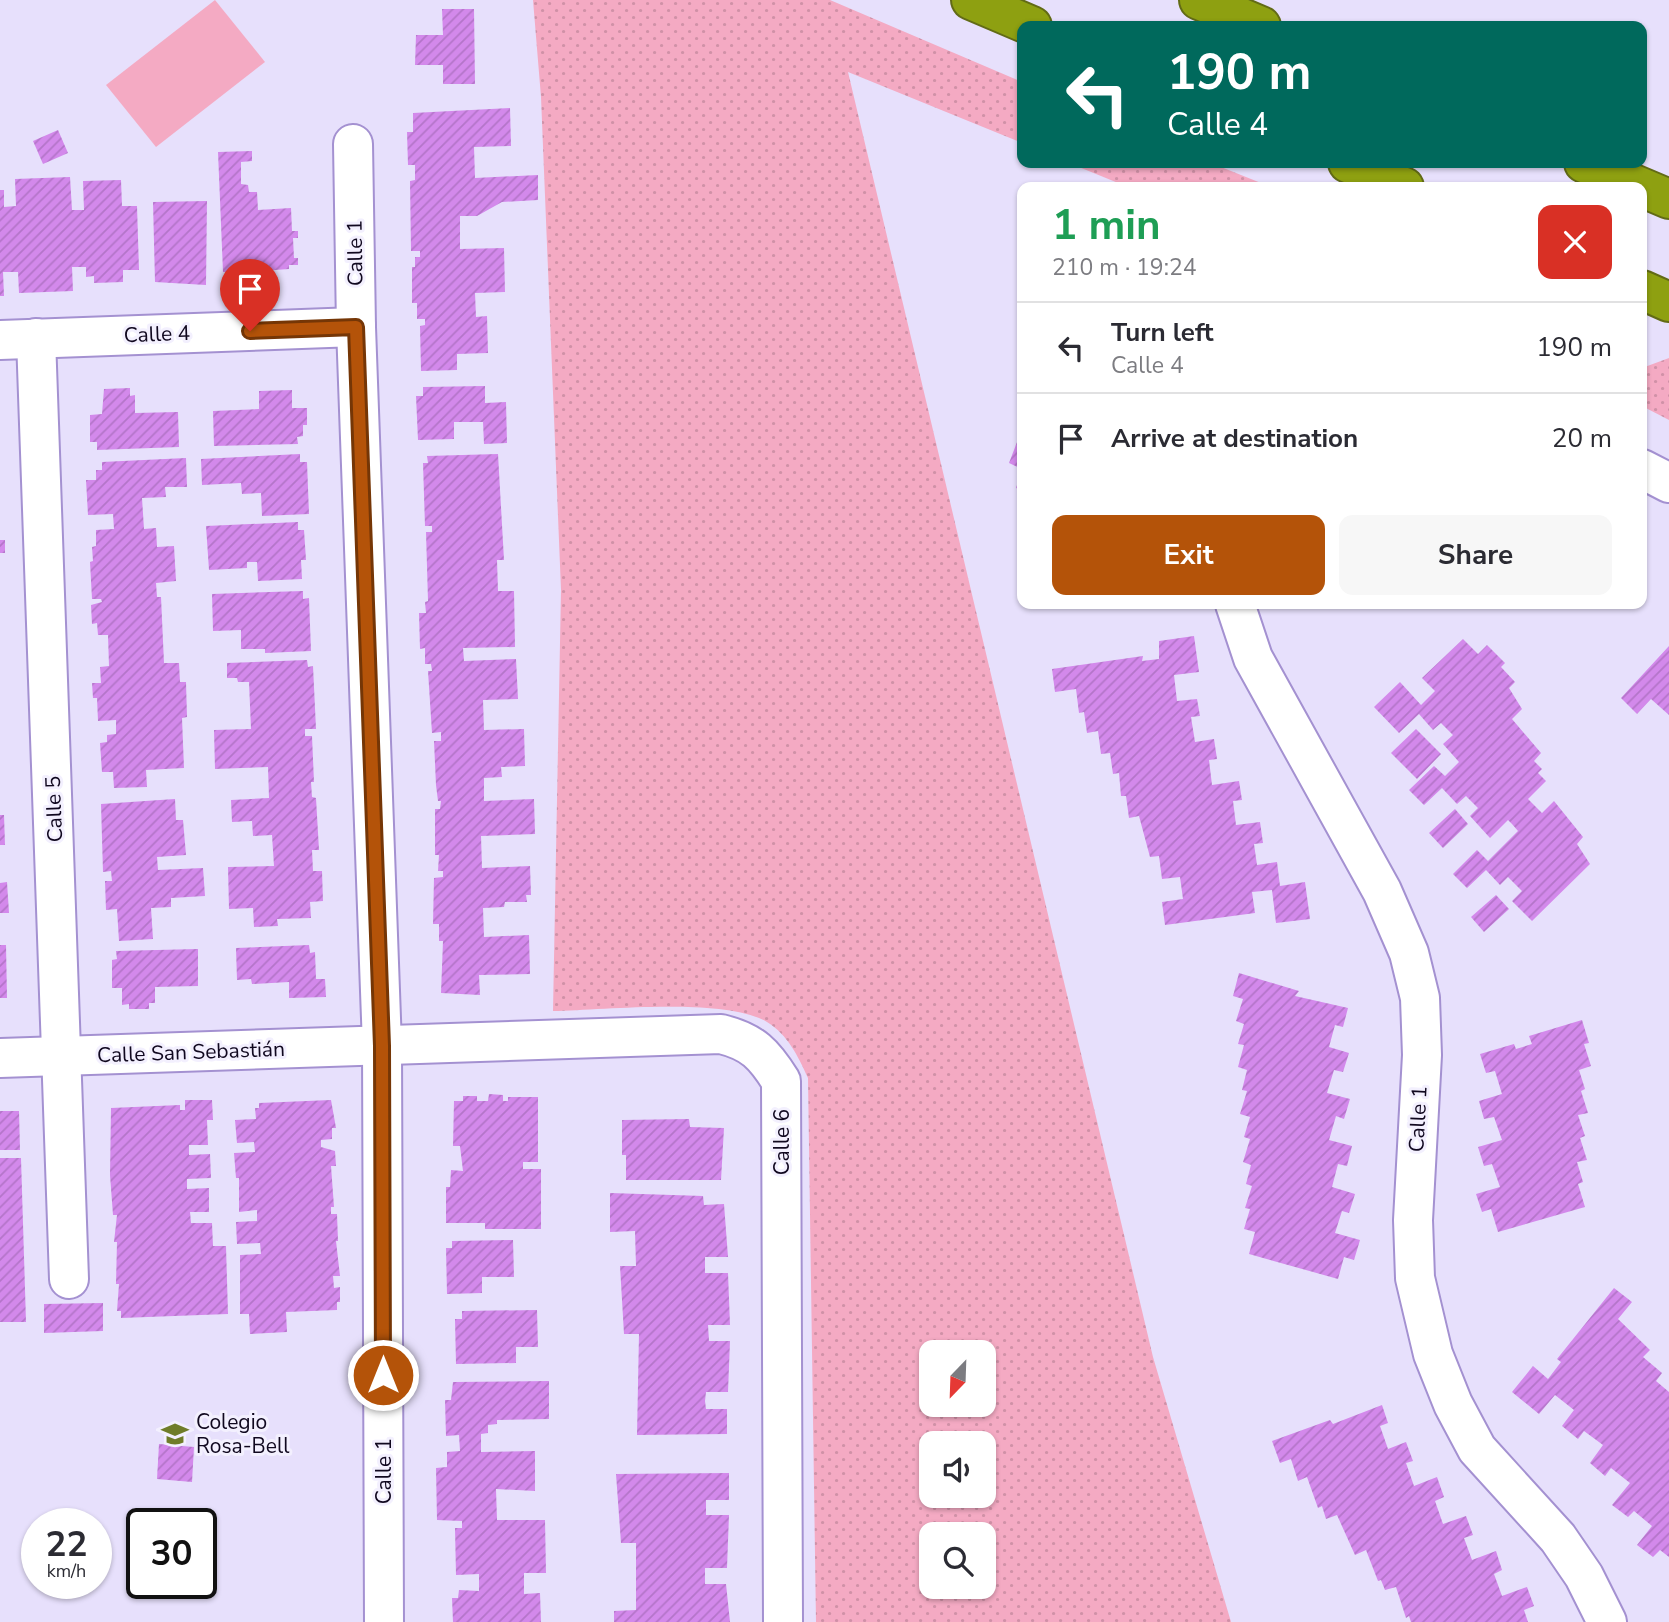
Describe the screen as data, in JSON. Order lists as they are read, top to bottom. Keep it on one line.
{"streets":{"street":["Calle 1","Calle 4","Calle 5","Calle San Sebastián","Calle 6"]},"crossings":[["Calle 1","Calle 4"],["Calle 1","Calle San Sebastián"],["Calle 1","Calle 6"],["Calle 4","Calle 5"],["Calle 5","Calle San Sebastián"],["Calle San Sebastián","Calle 6"]],"places":{"school or university":["Colegio Rosa-Bell"]},"north":"bottom left","page":{"turn":["190 m","Calle 4"],"heading":["1 min","210 m · 19:24"],"list":[{"name":"Turn left","note":"Calle 4","value":"190 m"},{"name":"Arrive at destination","value":"20 m"}],"buttons":["Exit","Share"],"speed":"22 km/h","limit":"30"}}
